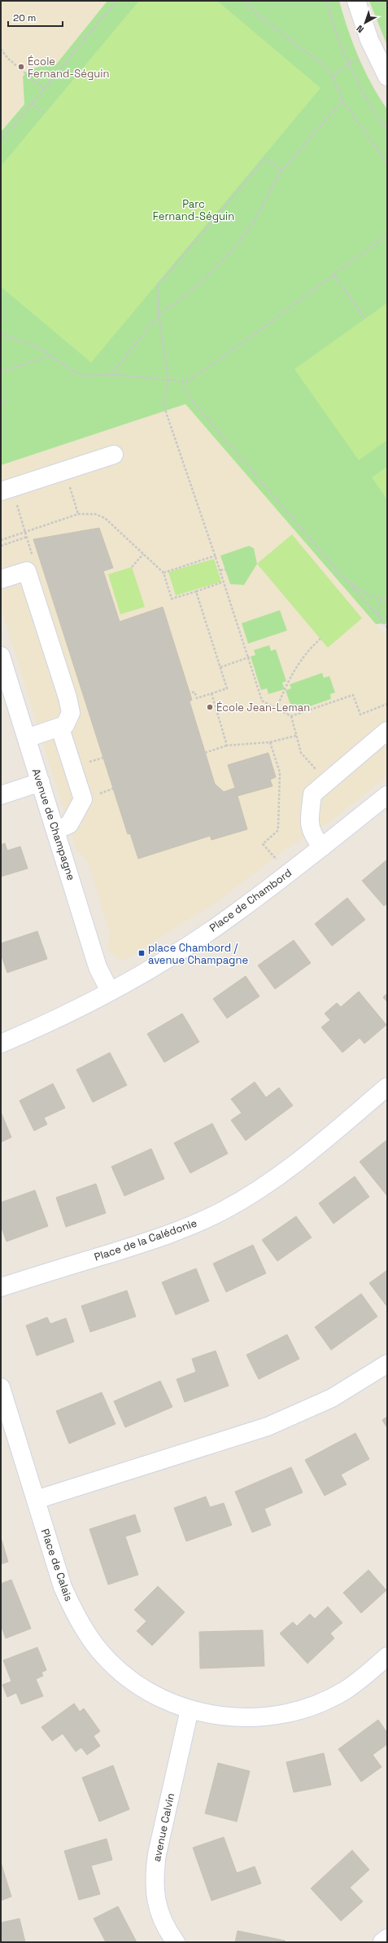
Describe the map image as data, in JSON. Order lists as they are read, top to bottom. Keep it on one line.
{"streets":{"street":["Avenue de Champagne","Place de Chambord","Place de la Calédonie","Place de Calais","avenue Calvin"]},"crossings":[["Avenue de Champagne","Place de Chambord"],["Place de Calais","avenue Calvin"]],"parks":["Parc Fernand-Séguin"],"places":{"other":["École Fernand-Séguin","École Jean-Leman"],"transit":["place Chambord / avenue Champagne"]},"scale_bar":"20 m","north":"bottom left"}
